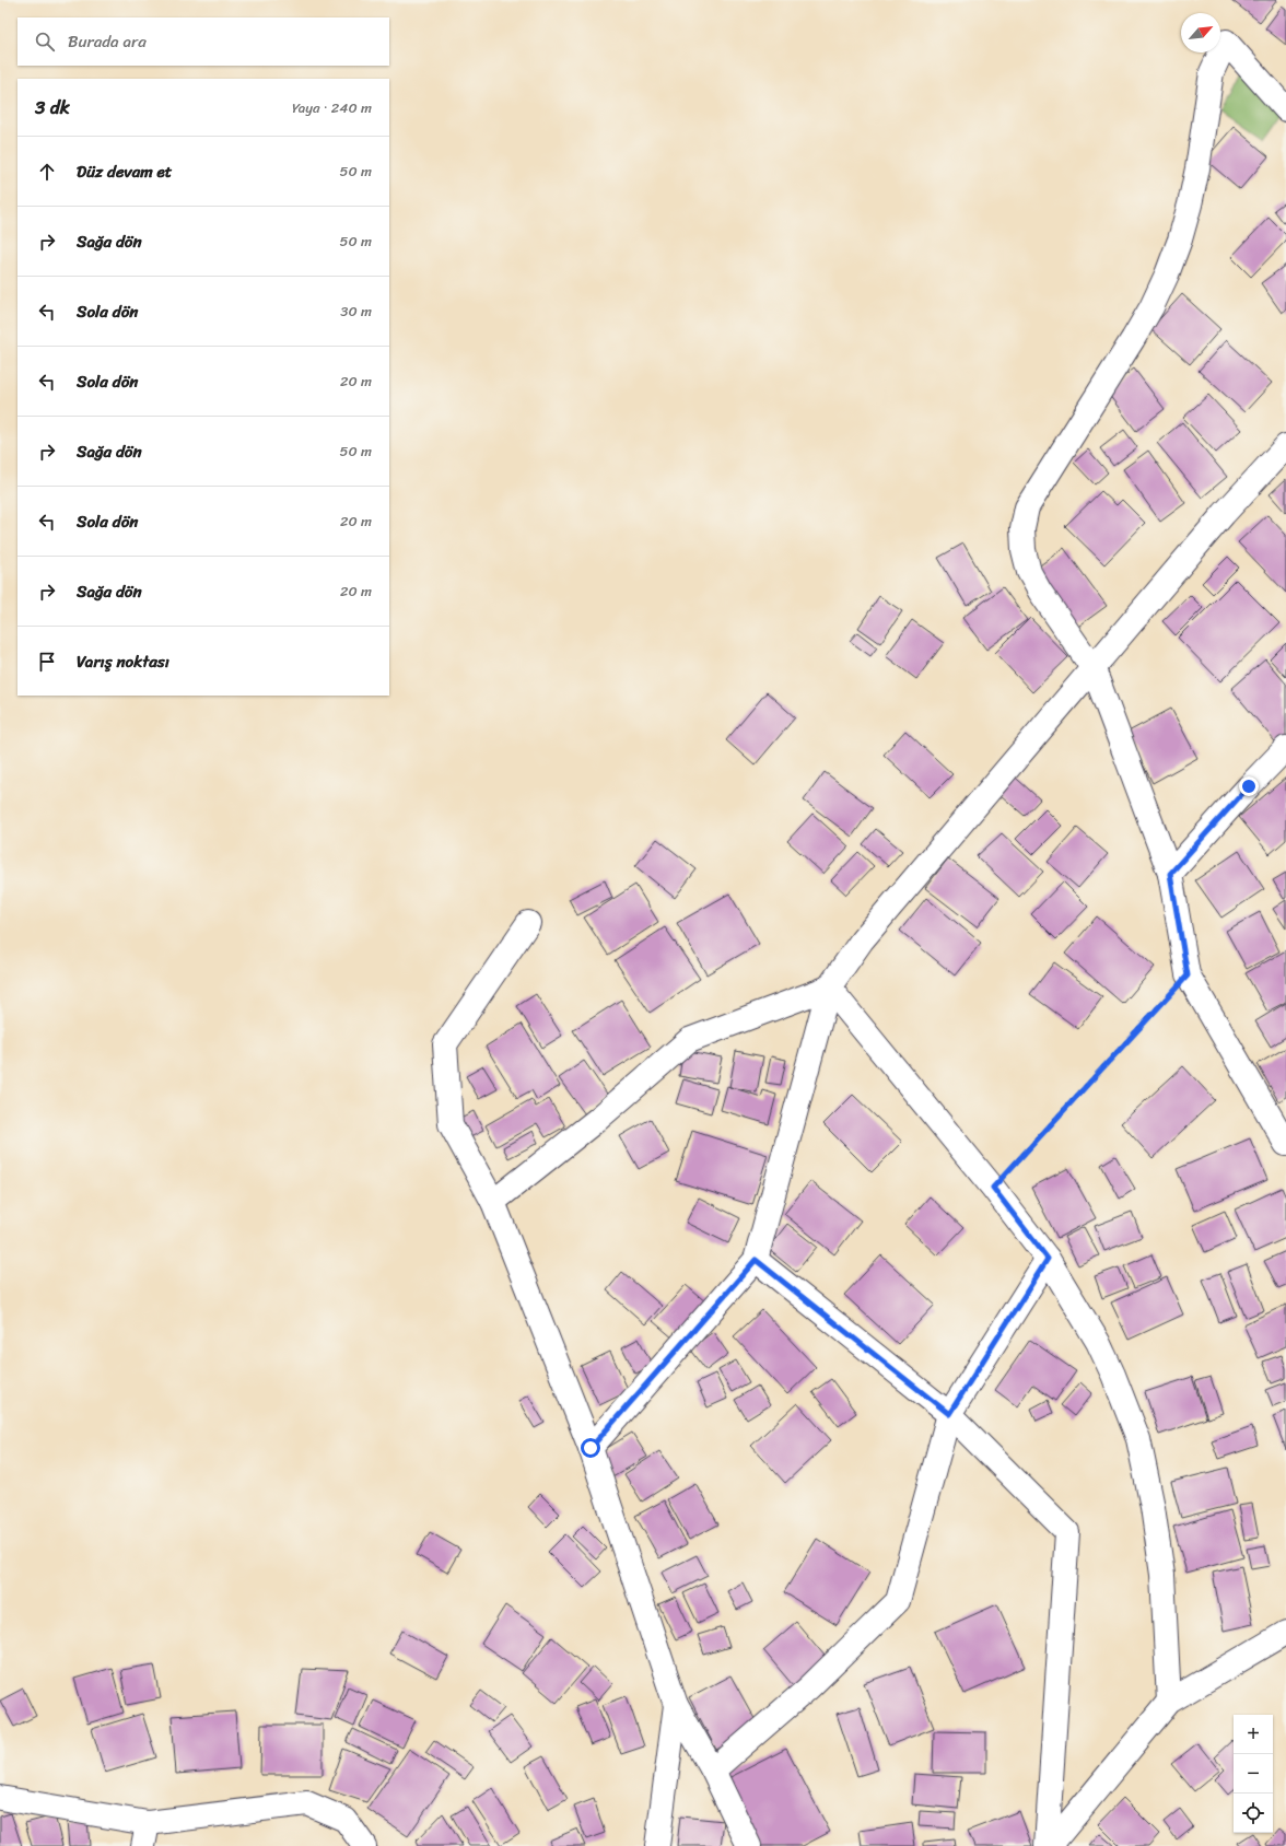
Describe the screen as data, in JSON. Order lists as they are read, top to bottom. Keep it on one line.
{"north":"top right","page":{"search":"Burada ara","heading":["3 dk","Yaya · 240 m"],"list":[["Düz devam et","50 m"],["Sağa dön","50 m"],["Sola dön","30 m"],["Sola dön","20 m"],["Sağa dön","50 m"],["Sola dön","20 m"],["Sağa dön","20 m"],"Varış noktası"],"map_buttons":["+","−"]}}
